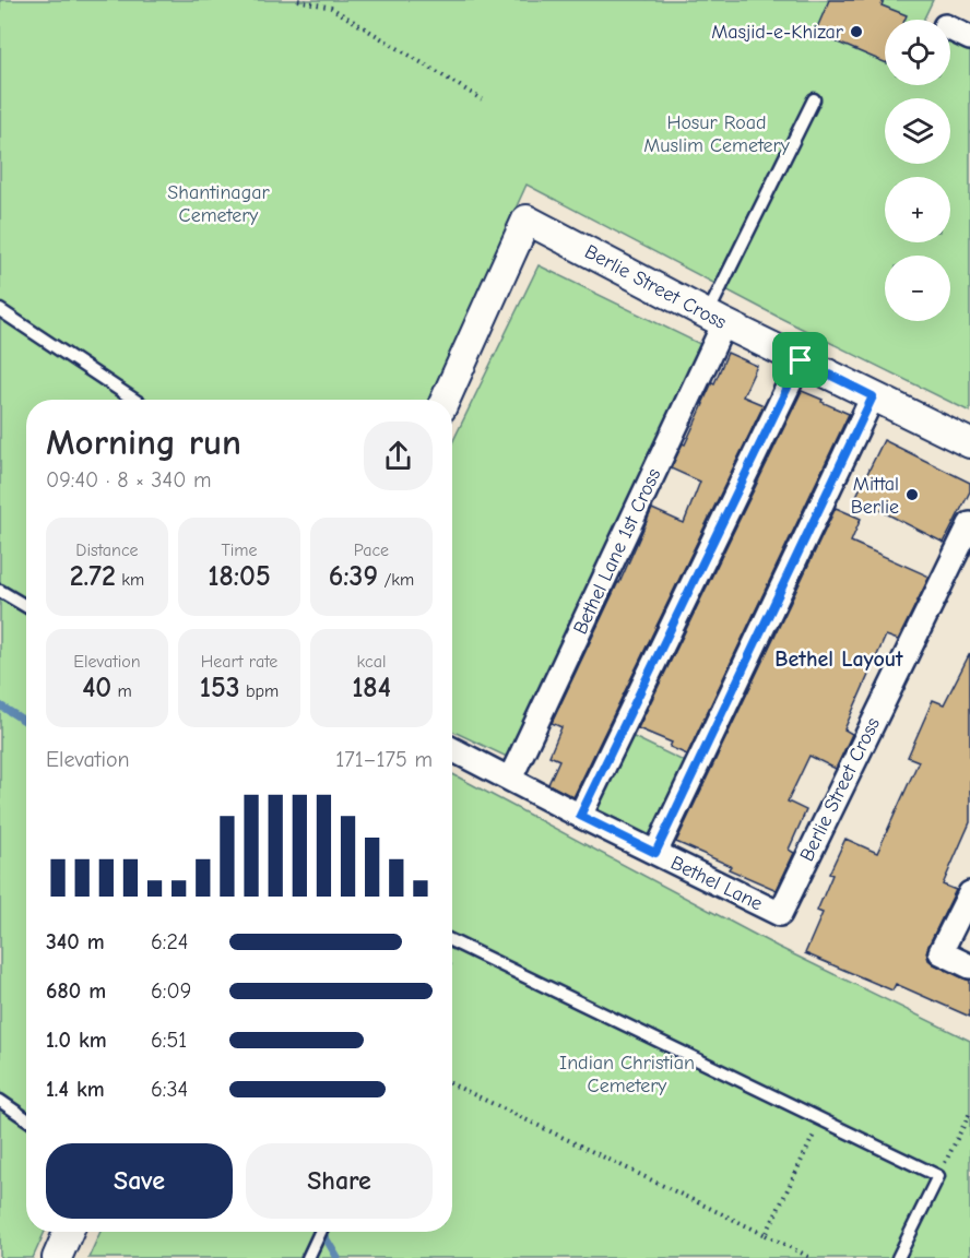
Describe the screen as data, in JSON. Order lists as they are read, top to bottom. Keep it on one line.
{"streets":{"street":["Berlie Street Cross","Bethel Lane 1st Cross","Bethel Lane"]},"crossings":[["Berlie Street Cross","Bethel Lane 1st Cross"],["Berlie Street Cross","Bethel Lane"],["Bethel Lane 1st Cross","Bethel Lane"]],"districts":["Bethel Layout"],"parks":["Hosur Road Muslim Cemetery","Shantinagar Cemetery","Indian Christian Cemetery"],"places":["Masjid-e-Khizar","Mittal Berlie"],"page":{"map_buttons":["+","−"],"heading":["Morning run","09:40 · 8 × 340 m"],"stats":[["Distance","2.72 km"],["Time","18:05"],["Pace","6:39 /km"],["Elevation","40 m"],["Heart rate","153 bpm"],["kcal","184"]],"chart":["Elevation","171–175 m"],"list":[{"name":"340 m","note":"6:24"},{"name":"680 m","note":"6:09"},{"name":"1.0 km","note":"6:51"},{"name":"1.4 km","note":"6:34"}],"buttons":["Save","Share"]}}
